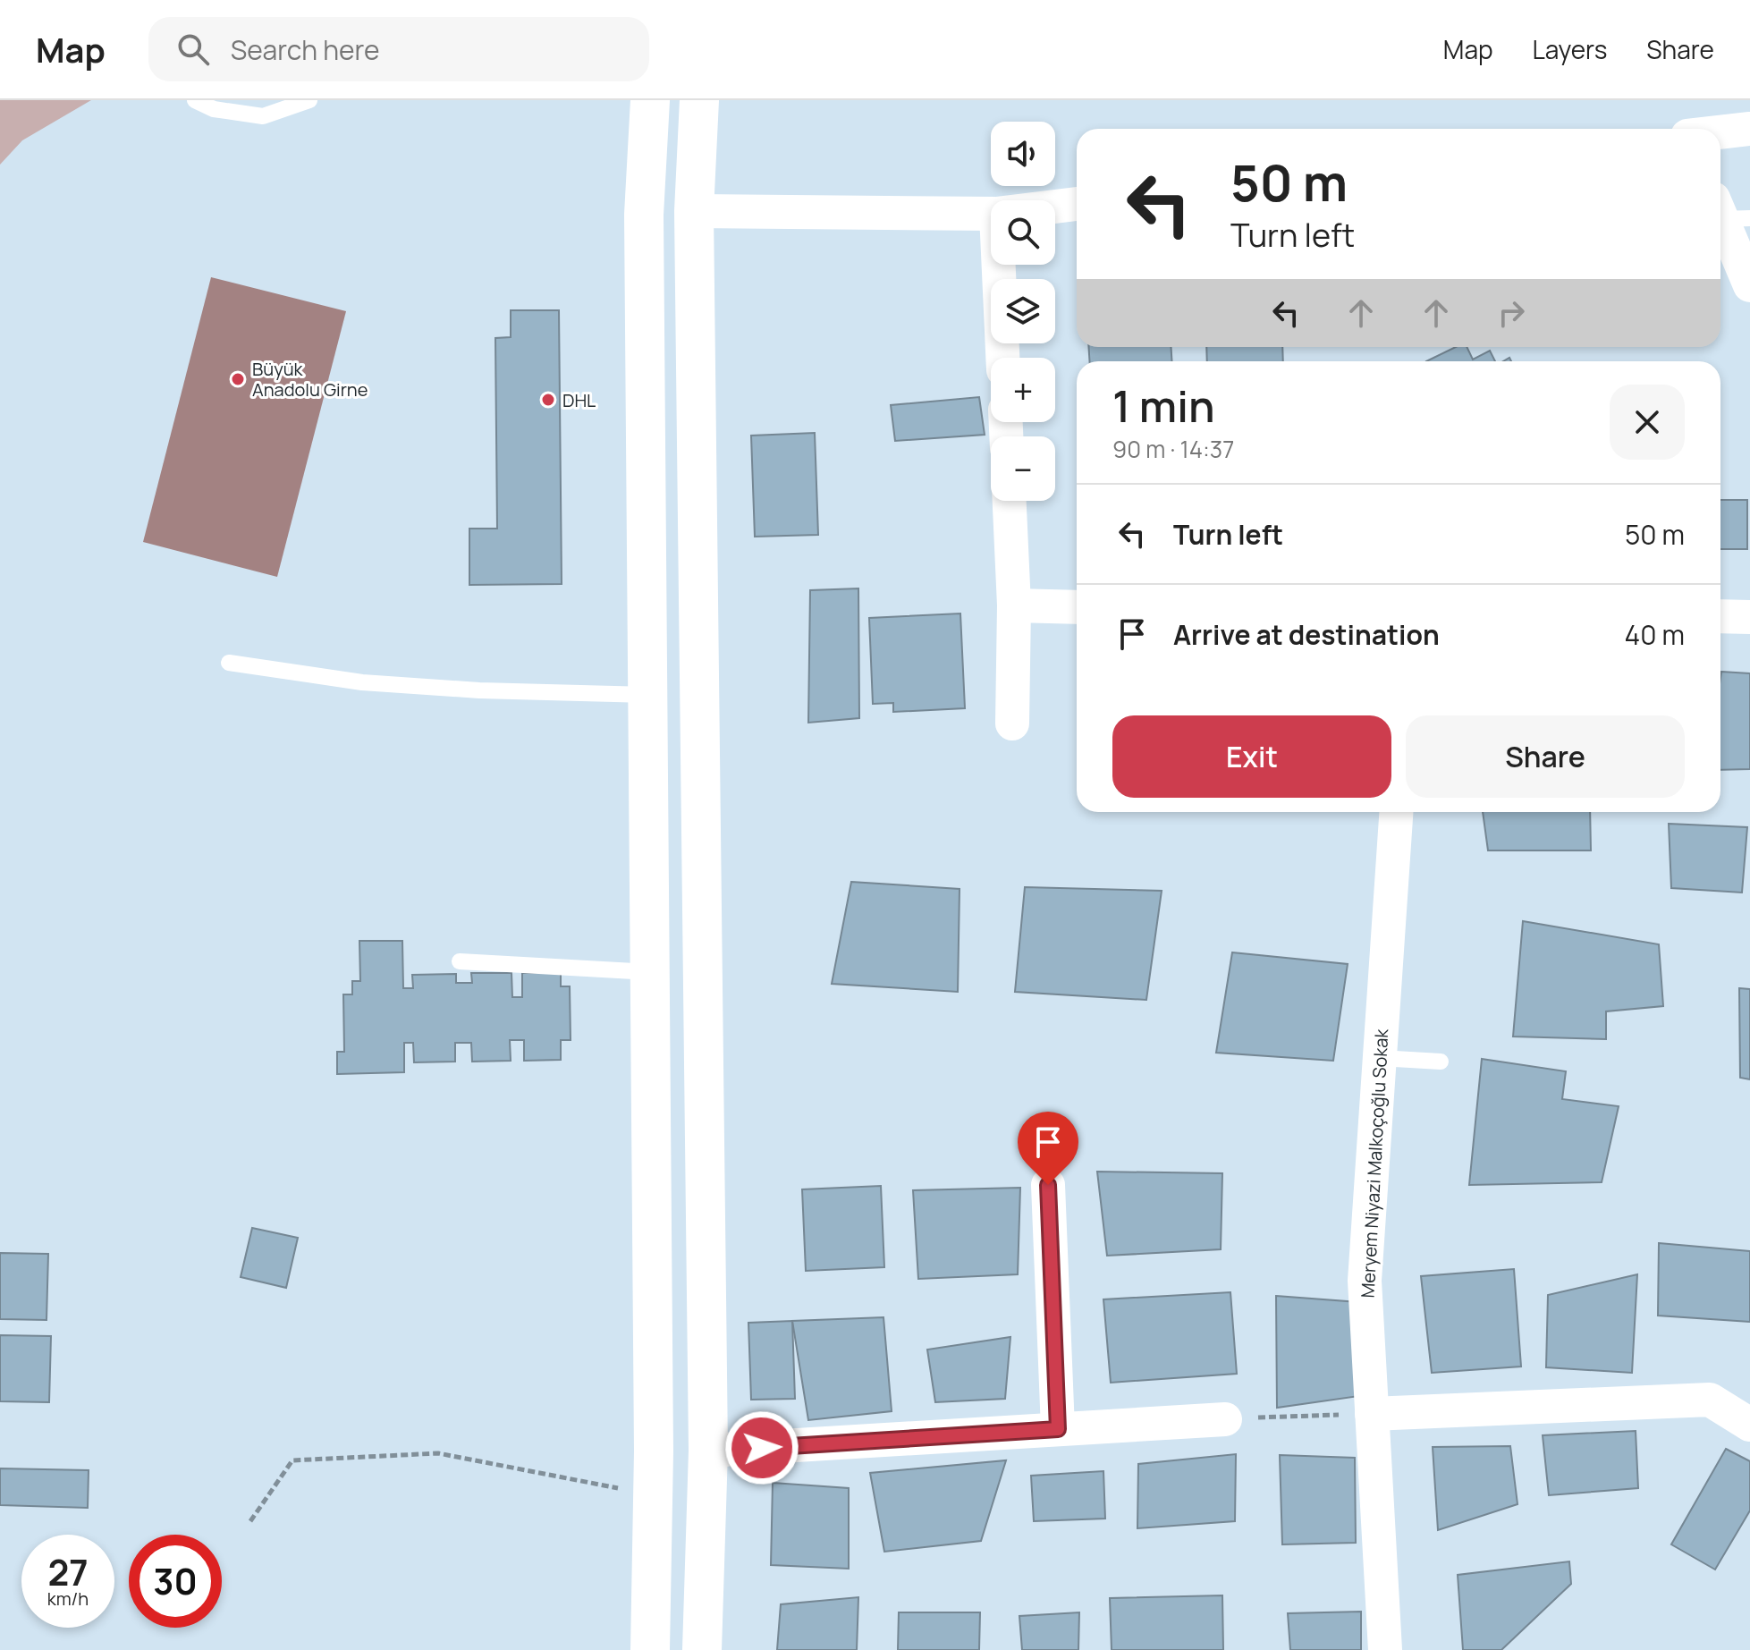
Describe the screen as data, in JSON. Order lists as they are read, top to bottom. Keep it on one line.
{"streets":{"street":["Meryem Niyazi Malkoçoğlu Sokak"]},"places":["Büyük Anadolu Girne","DHL"],"page":{"header":"Map","search":"Search here","nav":["Map","Layers","Share"],"map_buttons":["+","−"],"turn":["50 m","Turn left"],"heading":["1 min","90 m · 14:37"],"list":[{"name":"Turn left","value":"50 m"},{"name":"Arrive at destination","value":"40 m"}],"buttons":["Exit","Share"],"speed":"27 km/h","limit":"30"}}
